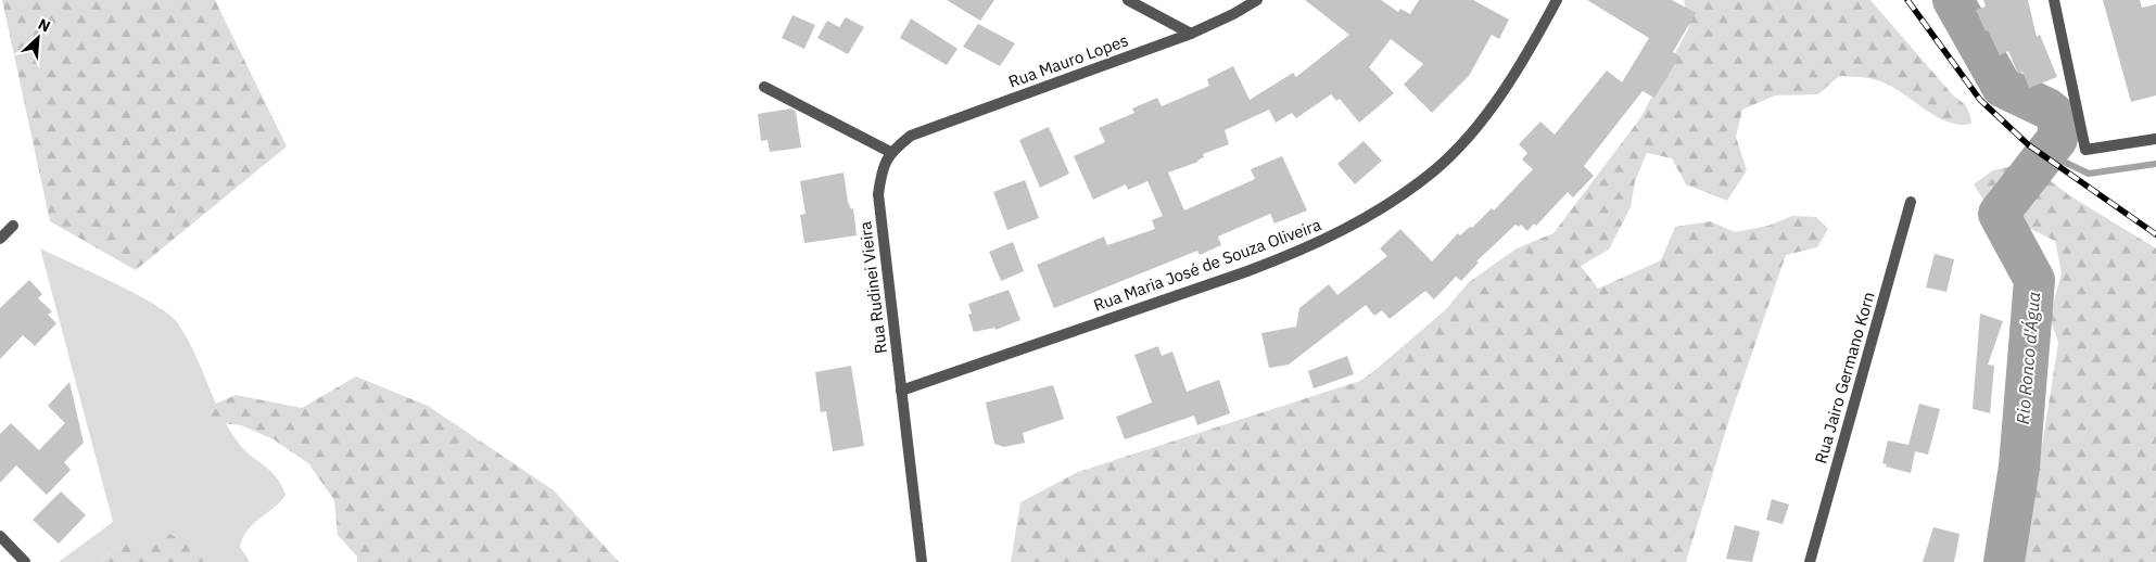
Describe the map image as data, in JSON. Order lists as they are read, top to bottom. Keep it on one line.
{"streets":{"street":["Rua Mauro Lopes","Rua Maria José de Souza Oliveira","Rua Rudinei Vieira","Rua Jairo Germano Korn"]},"crossings":[["Rua Mauro Lopes","Rua Rudinei Vieira"],["Rua Maria José de Souza Oliveira","Rua Rudinei Vieira"]],"water":["Rio Ronco d'Água"],"north":"top right"}
